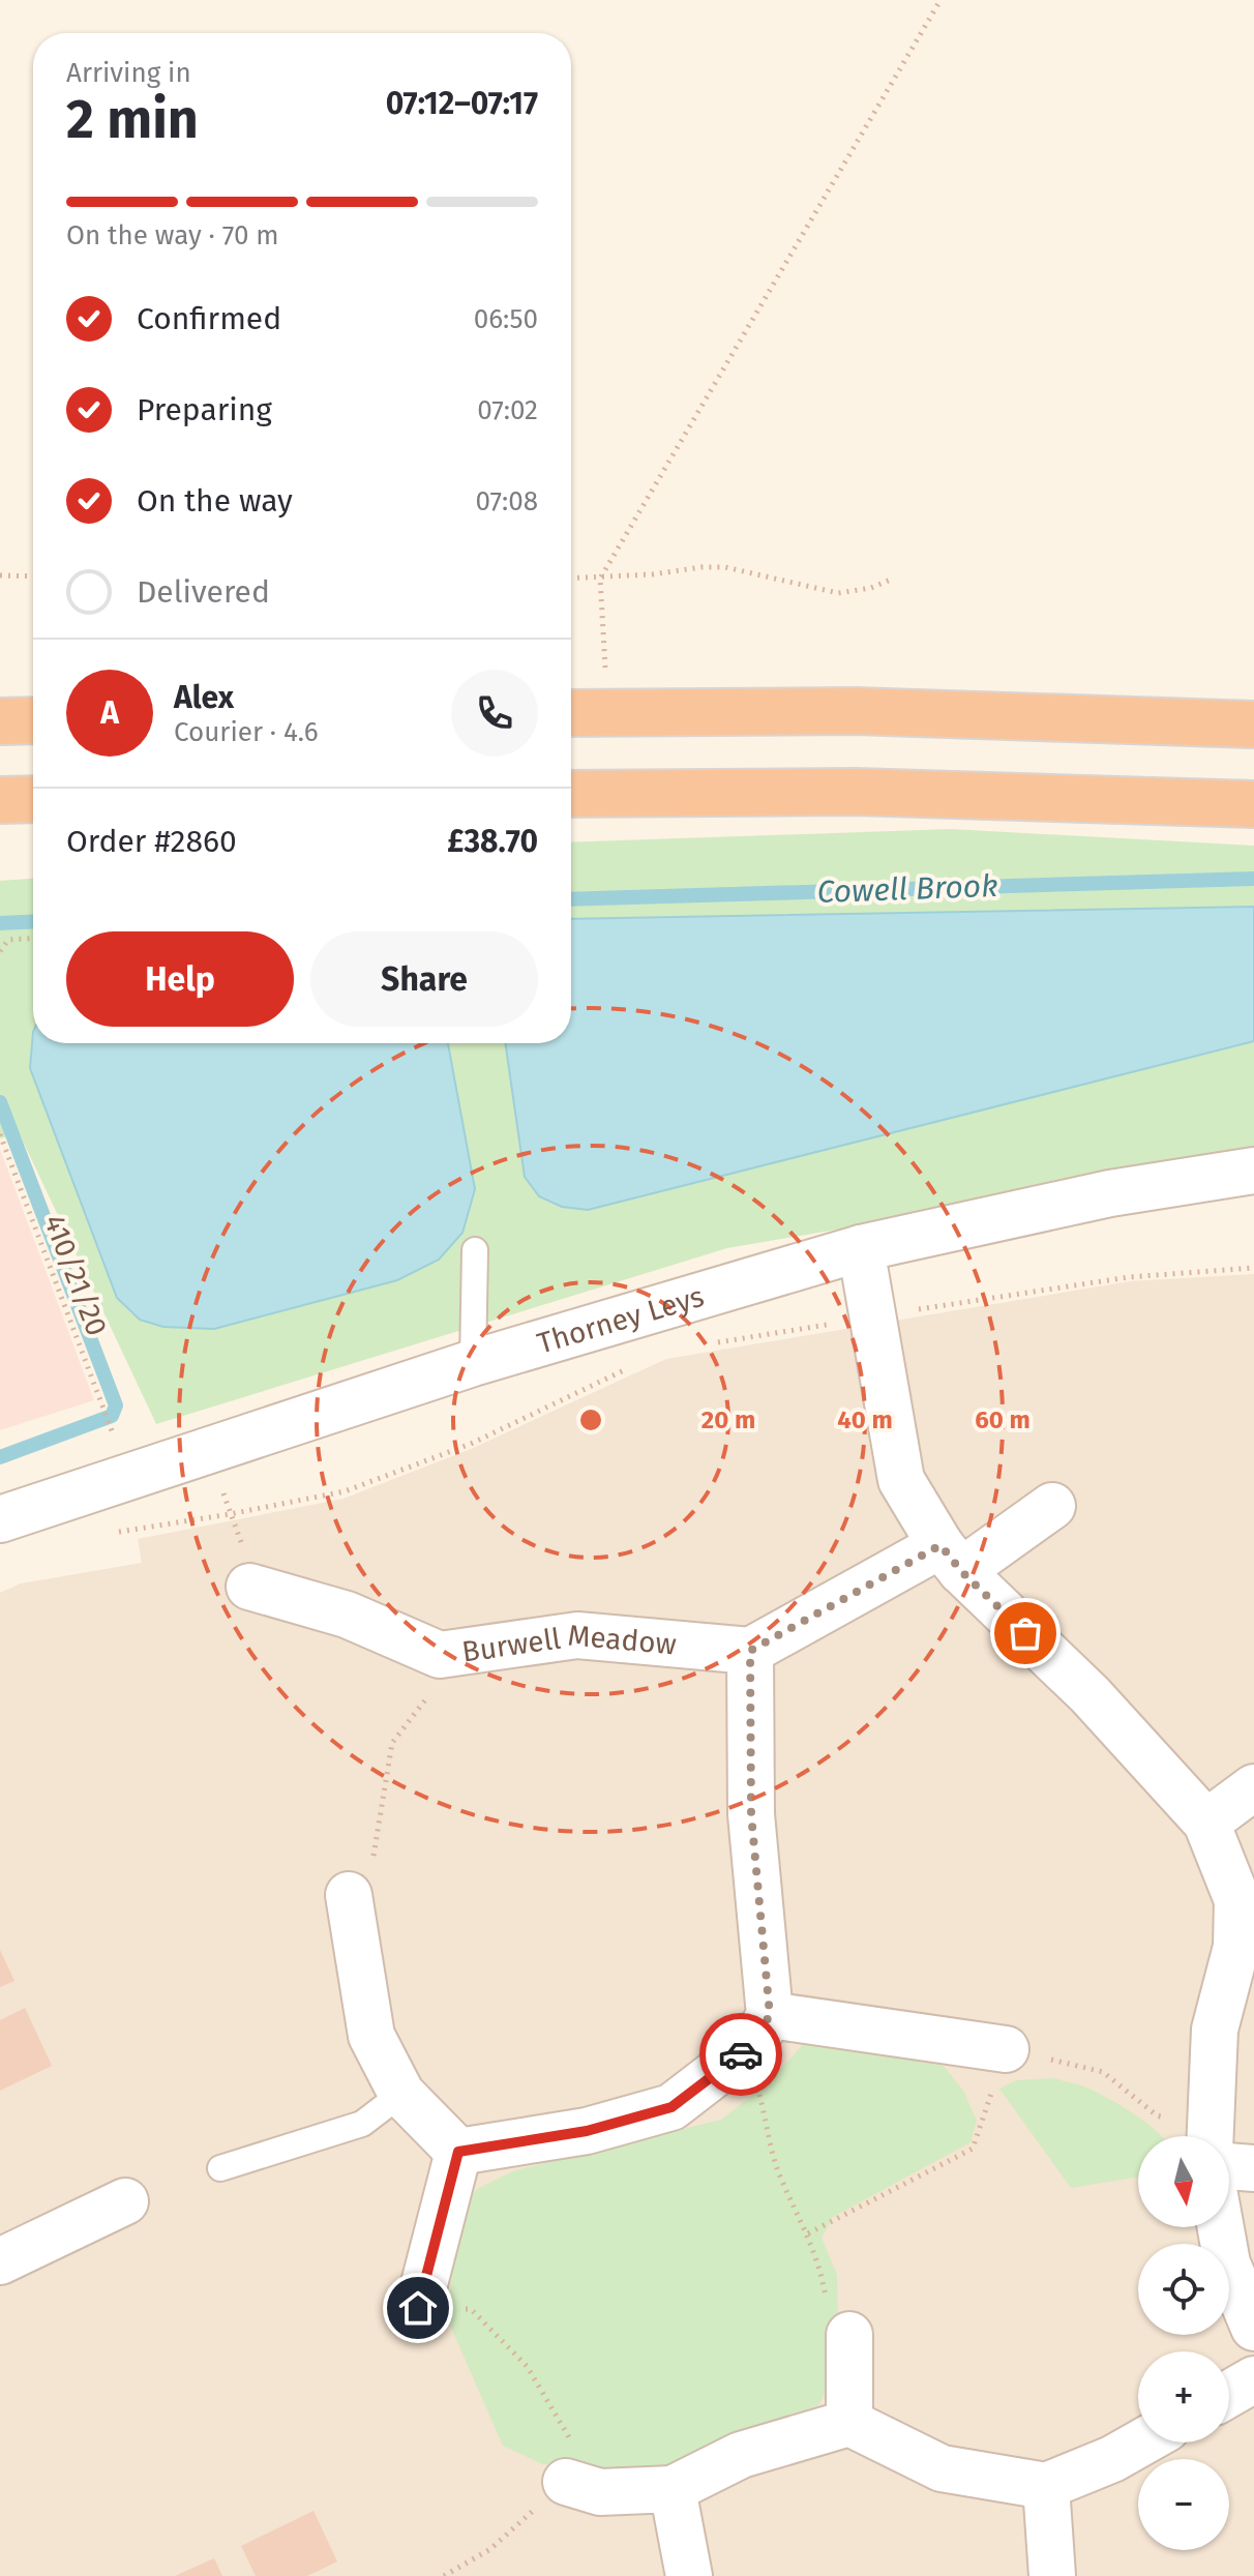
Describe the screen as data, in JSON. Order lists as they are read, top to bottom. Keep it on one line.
{"streets":{"street":["Thorney Leys","Burwell Meadow"],"path":["410/21/20"]},"water":["Cowell Brook"],"north":"bottom","page":{"heading":["2 min","Arriving in","07:12–07:17"],"panel":["Alex","Courier · 4.6","Order #2860","£38.70"],"bar":"On the way · 70 m","list":[["Confirmed","06:50"],["Preparing","07:02"],["On the way","07:08"],"Delivered"],"round":"A","buttons":["Help","Share"],"map_buttons":["+","−"]},"rings":["20 m","40 m","60 m"]}
